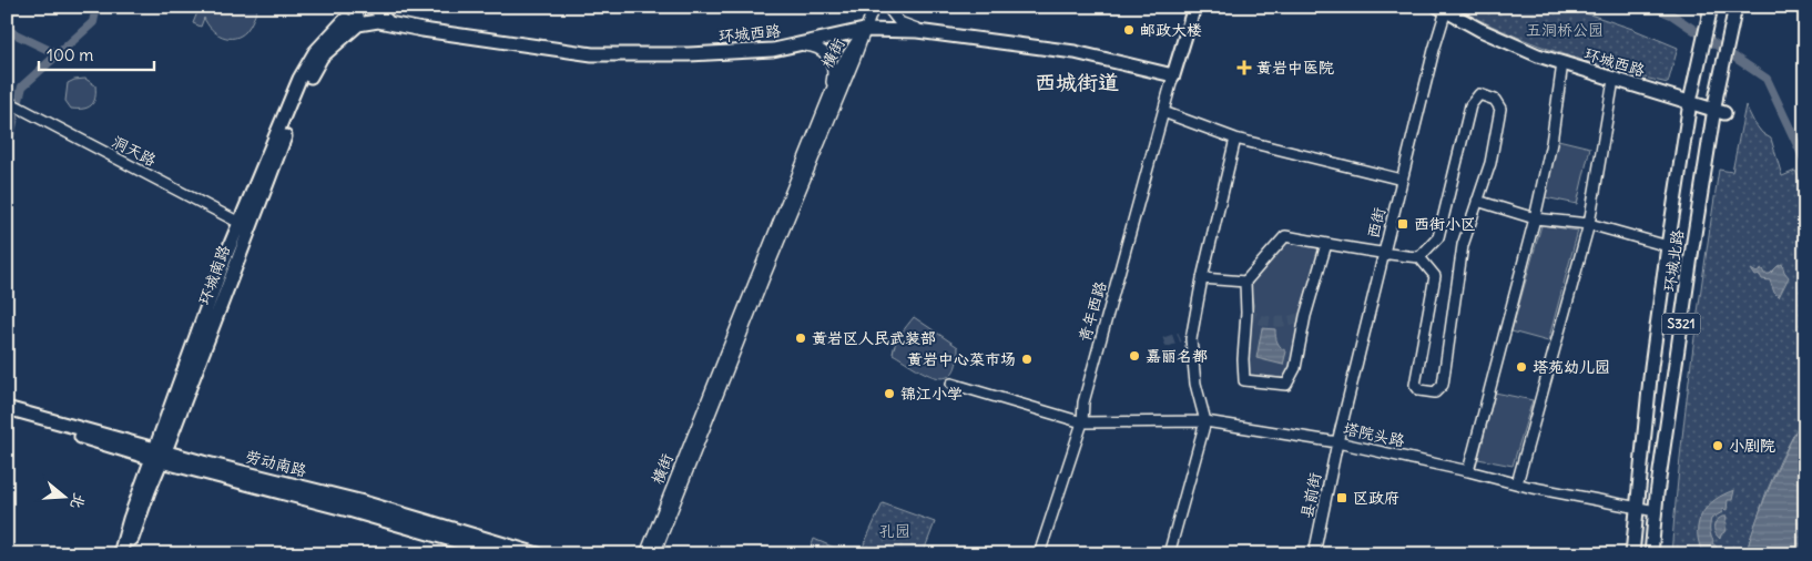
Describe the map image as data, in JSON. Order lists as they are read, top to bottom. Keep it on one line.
{"streets":{"main road":["环城西路","环城北路","环城南路","S321","劳动南路"],"street":["横街","洞天路","西街","青年西路","塔院头路","县前街"]},"crossings":[["环城西路","横街"],["环城西路","西街"],["环城西路","环城北路"],["环城西路","环城南路"],["环城西路","青年西路"],["环城西路","S321"],["洞天路","环城南路"],["西街","塔院头路"],["西街","县前街"],["环城北路","S321"],["环城北路","塔院头路"],["环城南路","劳动南路"],["青年西路","塔院头路"],["塔院头路","县前街"]],"districts":["西城街道"],"parks":["五洞桥公园","孔园"],"places":{"other":["邮政大楼","黄岩区人民武装部","嘉丽名都","黄岩中心菜市场","塔苑幼儿园","锦江小学","小剧院"],"health":["黄岩中医院"],"transit":["西街小区","区政府"]},"scale_bar":"100 m","north":"right"}
